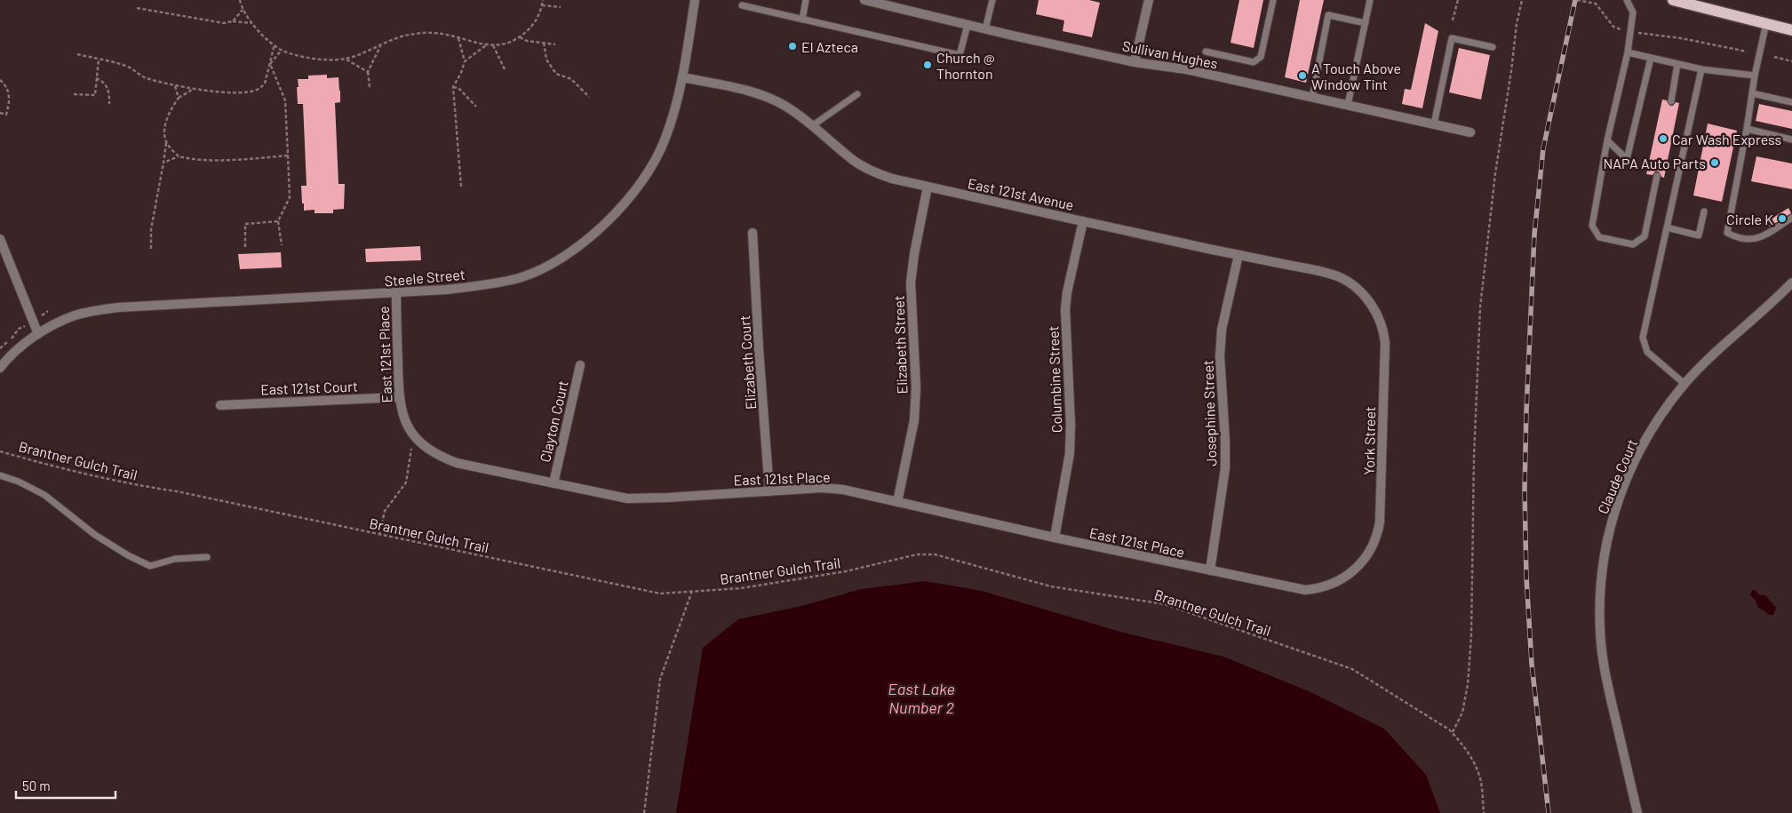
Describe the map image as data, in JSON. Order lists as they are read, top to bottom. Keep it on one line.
{"streets":{"street":["Sullivan Hughes","East 121st Avenue","Steele Street","Elizabeth Street","East 121st Place","Elizabeth Court","Columbine Street","East 121st Court","Josephine Street","Clayton Court","York Street","Claude Court"],"path":["Brantner Gulch Trail"]},"crossings":[["East 121st Avenue","Steele Street"],["East 121st Avenue","Elizabeth Street"],["East 121st Avenue","Columbine Street"],["East 121st Avenue","Josephine Street"],["East 121st Avenue","York Street"],["Steele Street","East 121st Place"],["Elizabeth Street","East 121st Place"],["East 121st Place","Elizabeth Court"],["East 121st Place","Columbine Street"],["East 121st Place","East 121st Court"],["East 121st Place","Josephine Street"],["East 121st Place","Clayton Court"],["East 121st Place","York Street"]],"water":["East Lake Number 2"],"places":["El Azteca","Church @ Thornton","A Touch Above Window Tint","Car Wash Express","NAPA Auto Parts","Circle K"],"scale_bar":"50 m"}
